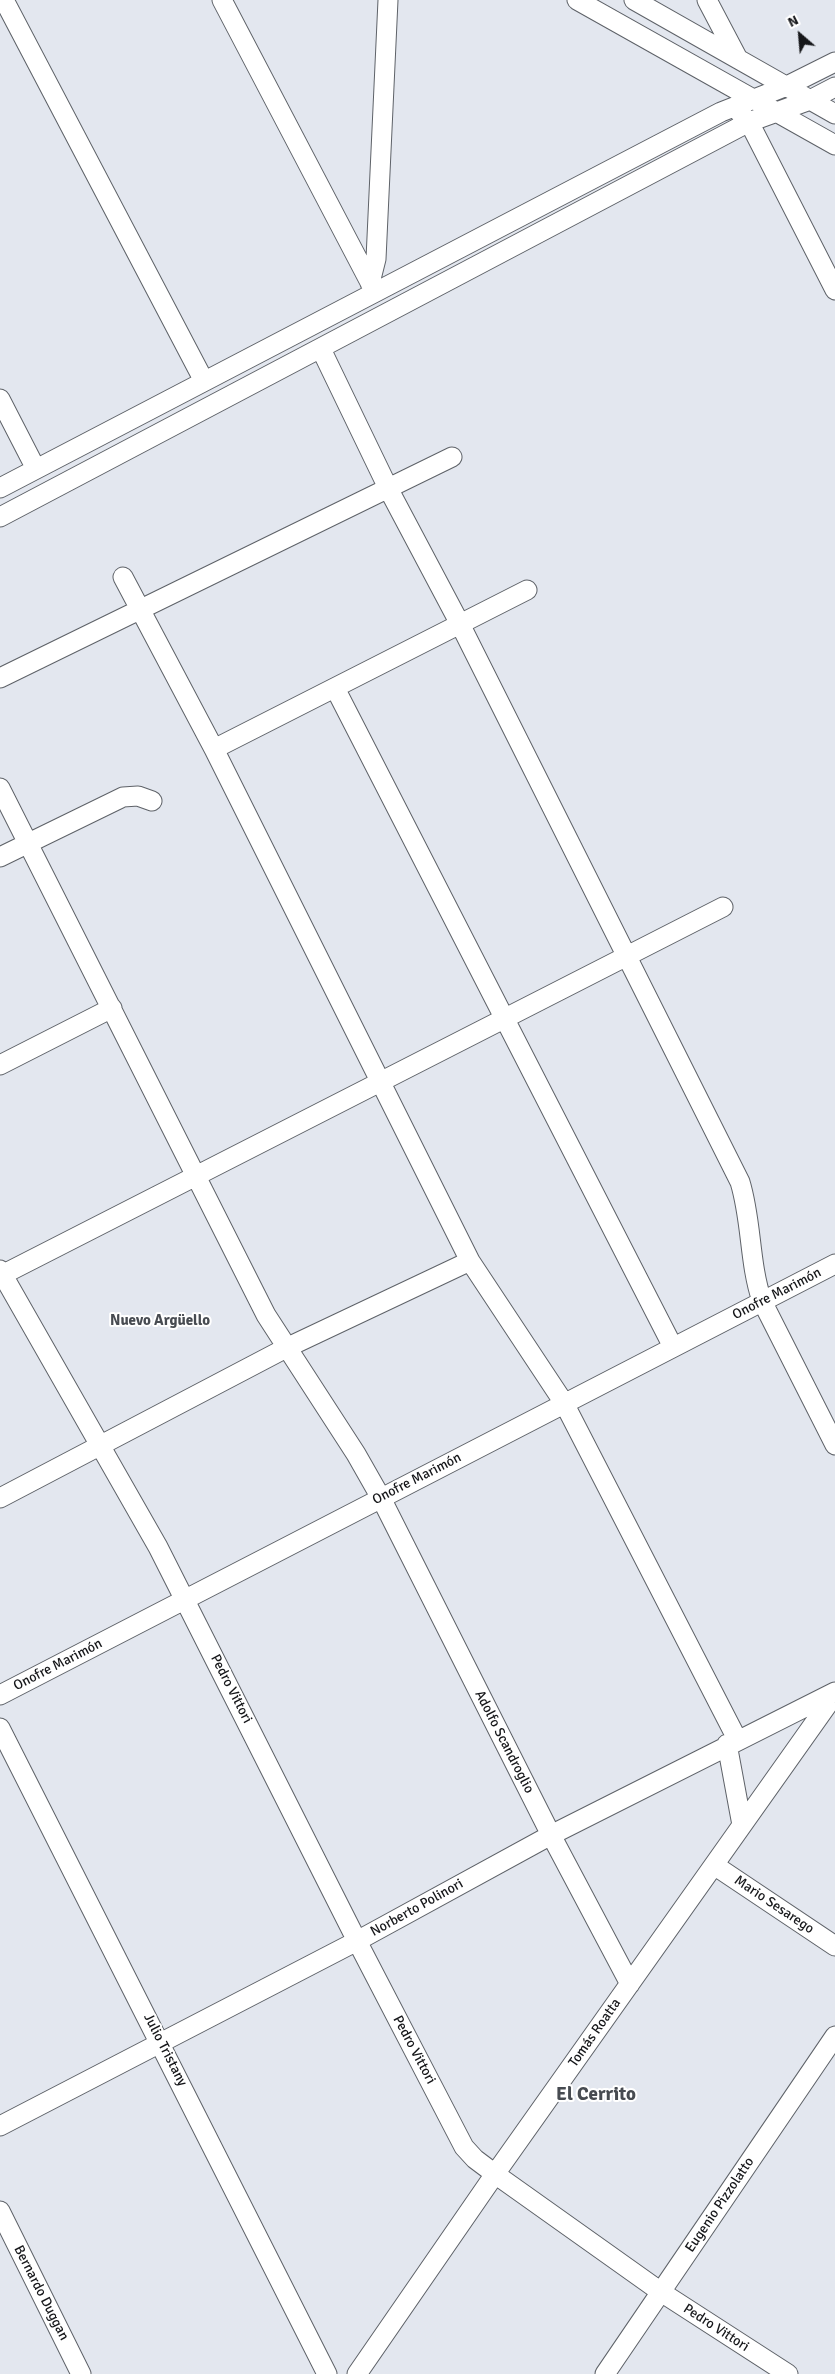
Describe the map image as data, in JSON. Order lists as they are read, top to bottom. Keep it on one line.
{"streets":{"street":["Onofre Marimón","Pedro Vittori","Adolfo Scandroglio","Mario Sesarego","Norberto Polinori","Tomás Roatta","Julio Tristany","Eugenio Pizzolatto","Bernardo Duggan"]},"crossings":[["Onofre Marimón","Pedro Vittori"],["Onofre Marimón","Adolfo Scandroglio"],["Pedro Vittori","Norberto Polinori"],["Pedro Vittori","Tomás Roatta"],["Pedro Vittori","Eugenio Pizzolatto"],["Adolfo Scandroglio","Norberto Polinori"],["Adolfo Scandroglio","Tomás Roatta"],["Mario Sesarego","Tomás Roatta"],["Norberto Polinori","Tomás Roatta"],["Norberto Polinori","Julio Tristany"]],"districts":["Nuevo Argüello","El Cerrito"],"north":"top left"}
